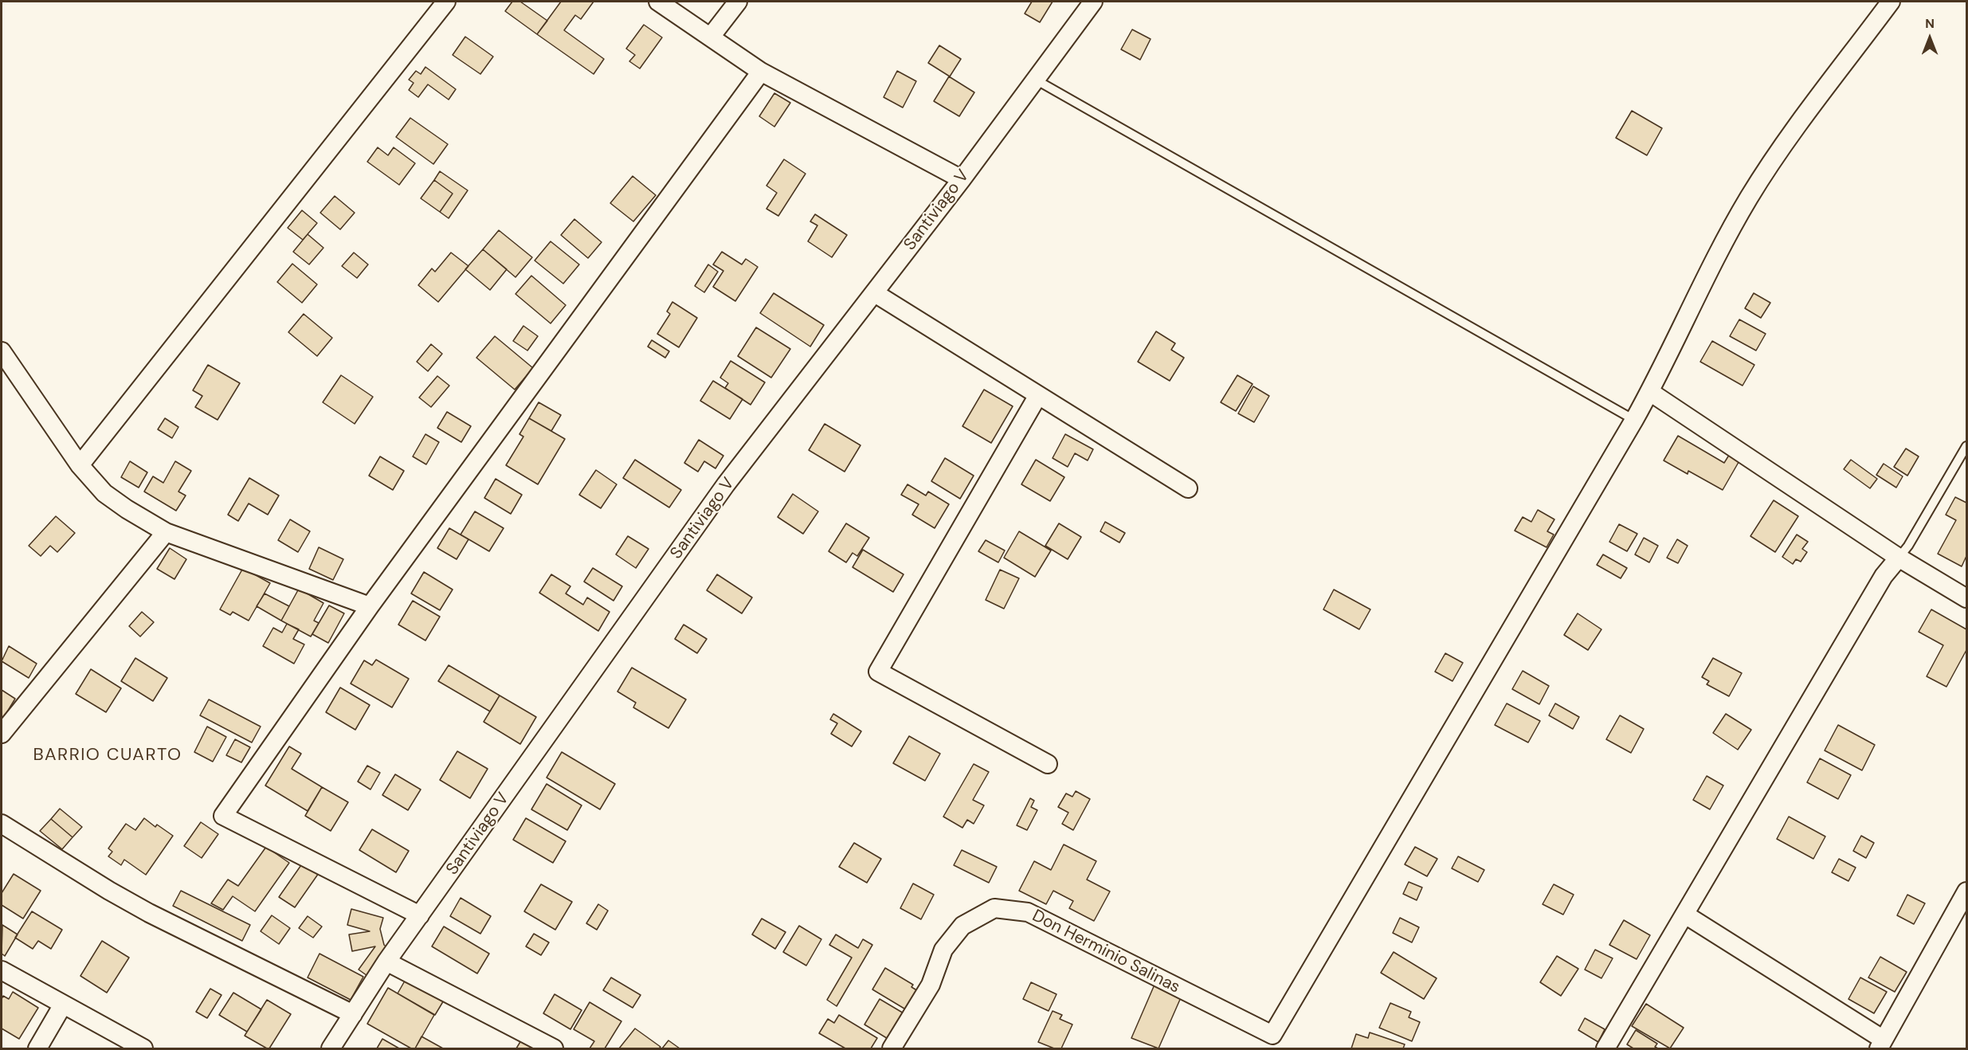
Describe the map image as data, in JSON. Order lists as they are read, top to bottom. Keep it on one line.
{"streets":{"street":["Santiviago V","Don Herminio Salinas"]},"districts":["BARRIO CUARTO"],"north":"top"}
